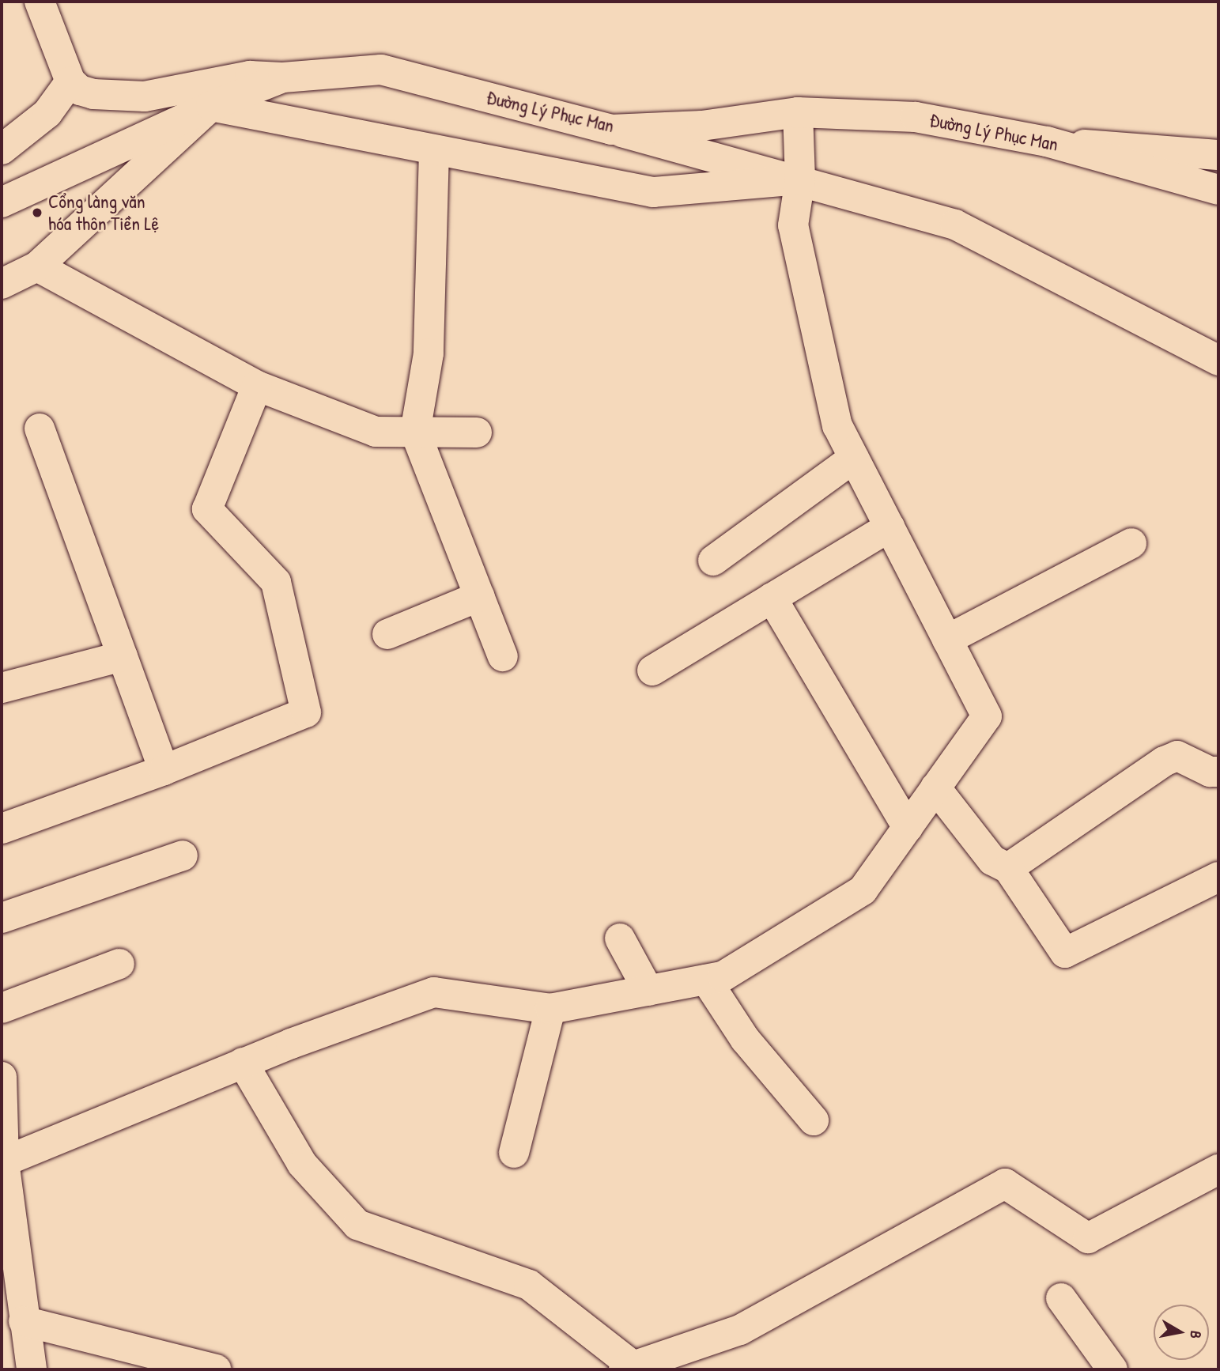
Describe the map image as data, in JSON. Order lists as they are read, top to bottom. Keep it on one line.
{"streets":{"street":["Đường Lý Phục Man"]},"places":["Cổng làng văn hóa thôn Tiền Lệ"],"north":"right"}
